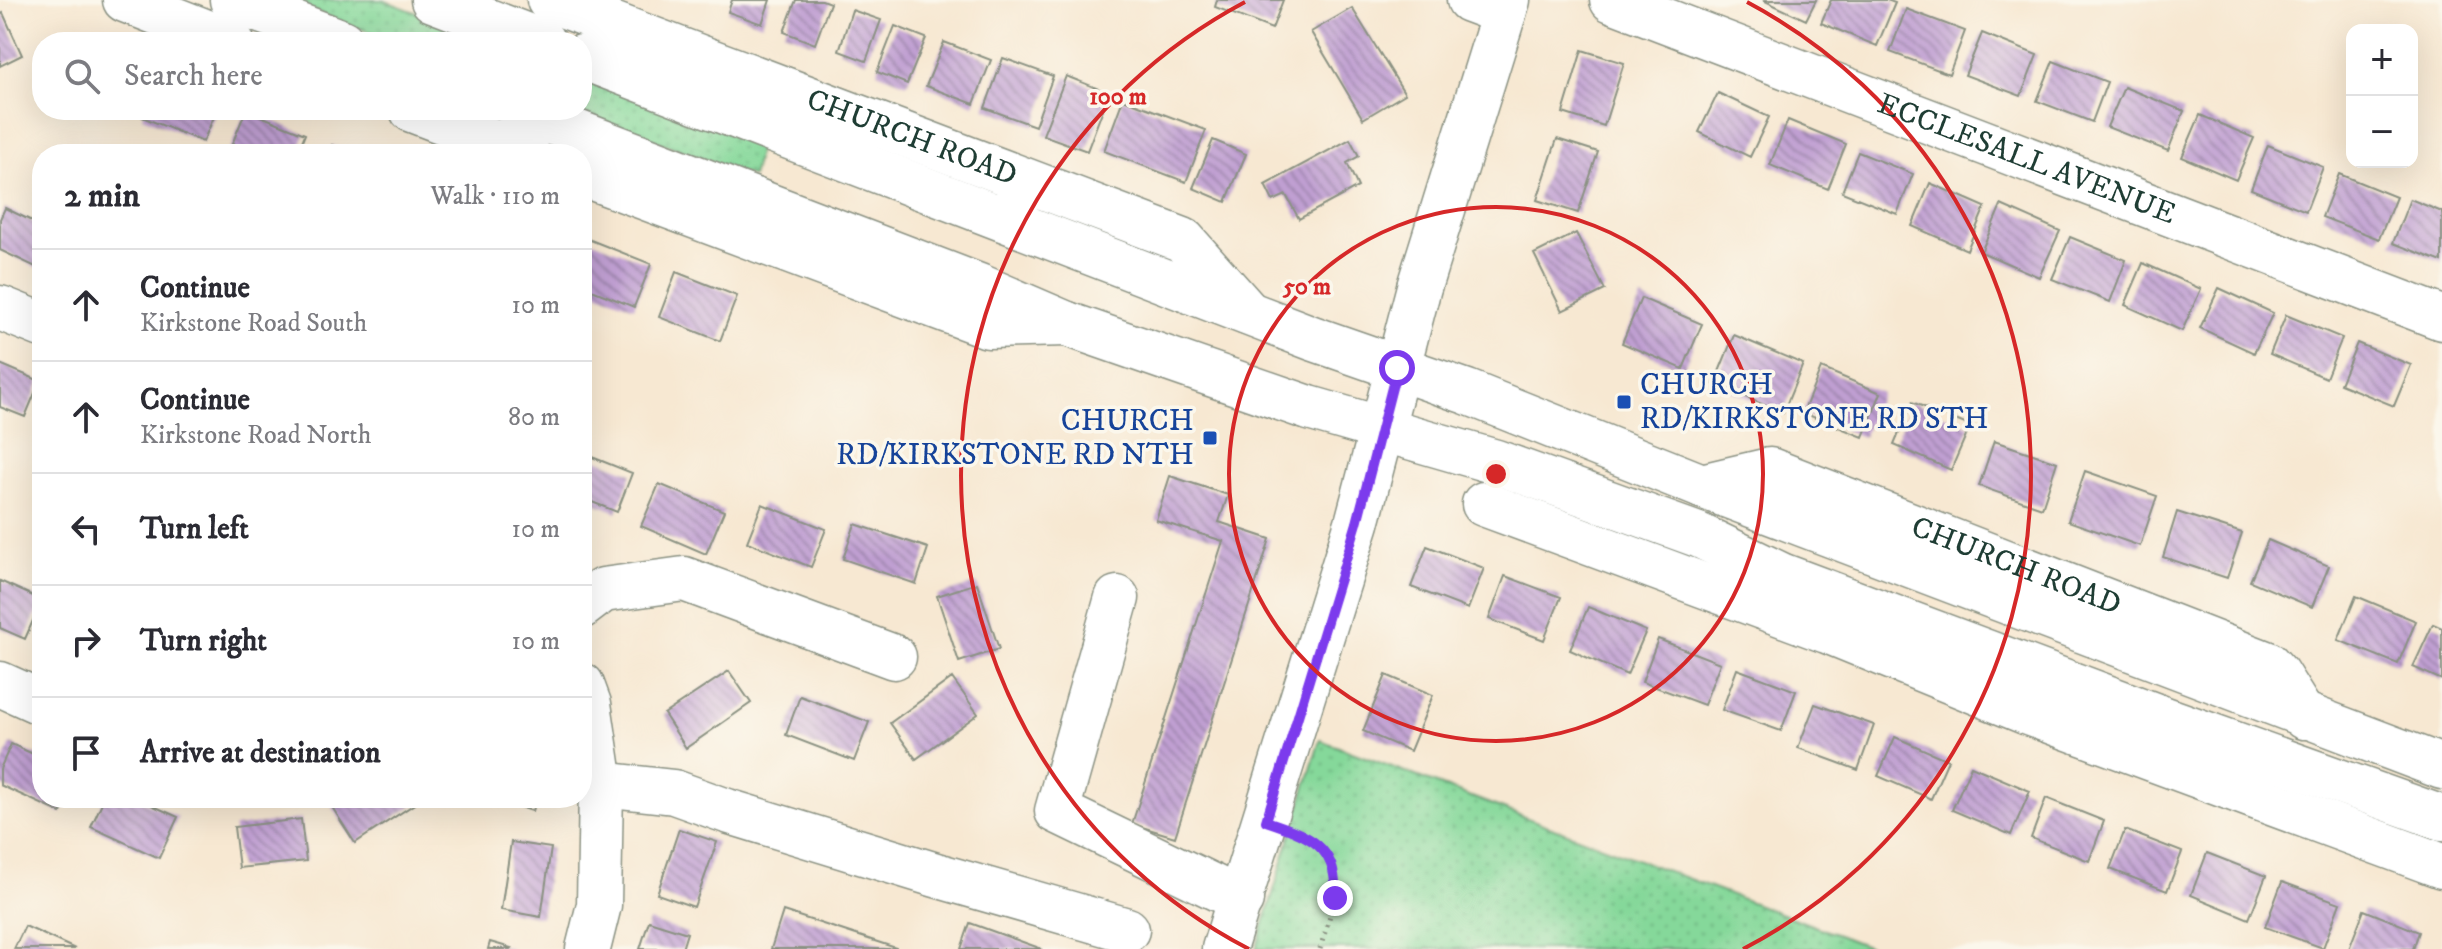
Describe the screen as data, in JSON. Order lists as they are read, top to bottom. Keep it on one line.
{"streets":{"main road":["CHURCH ROAD","ECCLESALL AVENUE"]},"places":{"transit":["CHURCH RD/KIRKSTONE RD STH","CHURCH RD/KIRKSTONE RD NTH"]},"page":{"map_buttons":["+","−"],"search":"Search here","heading":["2 min","Walk · 110 m"],"list":[["Continue","Kirkstone Road South","10 m"],["Continue","Kirkstone Road North","80 m"],["Turn left","10 m"],["Turn right","10 m"],"Arrive at destination"]},"rings":["100 m","50 m"]}
